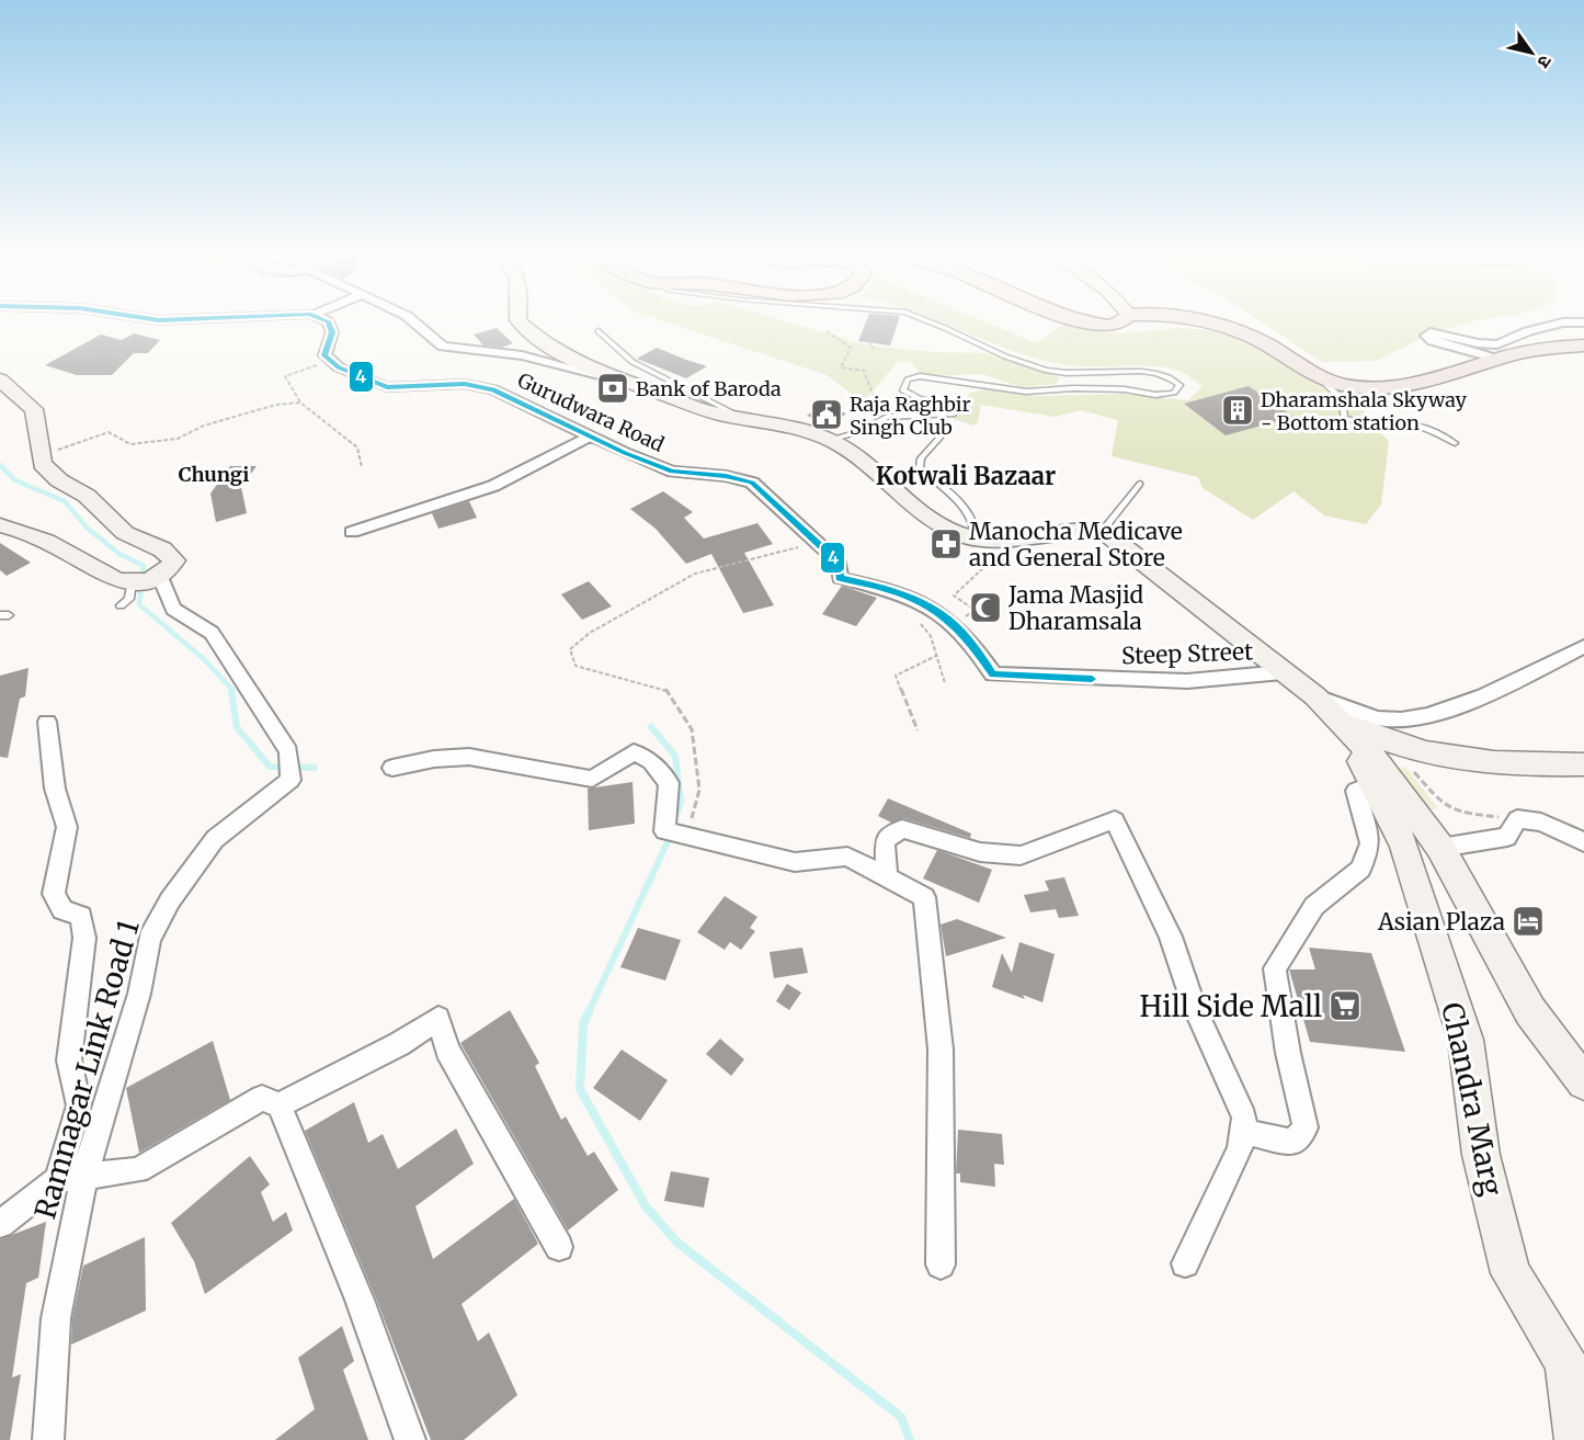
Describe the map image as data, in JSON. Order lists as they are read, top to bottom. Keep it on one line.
{"streets":{"main road":["Chandra Marg"],"street":["Gurudwara Road","Steep Street","Ramnagar Link Road 1"]},"crossings":[["Gurudwara Road","Steep Street"]],"districts":["Chungi","Kotwali Bazaar"],"places":{"bank":["Bank of Baroda"],"building":["Dharamshala Skyway - Bottom station"],"public building":["Raja Raghbir Singh Club"],"pharmacy":["Manocha Medicave and General Store"],"mosque":["Jama Masjid Dharamsala"],"hotel":["Asian Plaza"],"supermarket":["Hill Side Mall"]},"lines":["transit line 4"],"north":"bottom right"}
